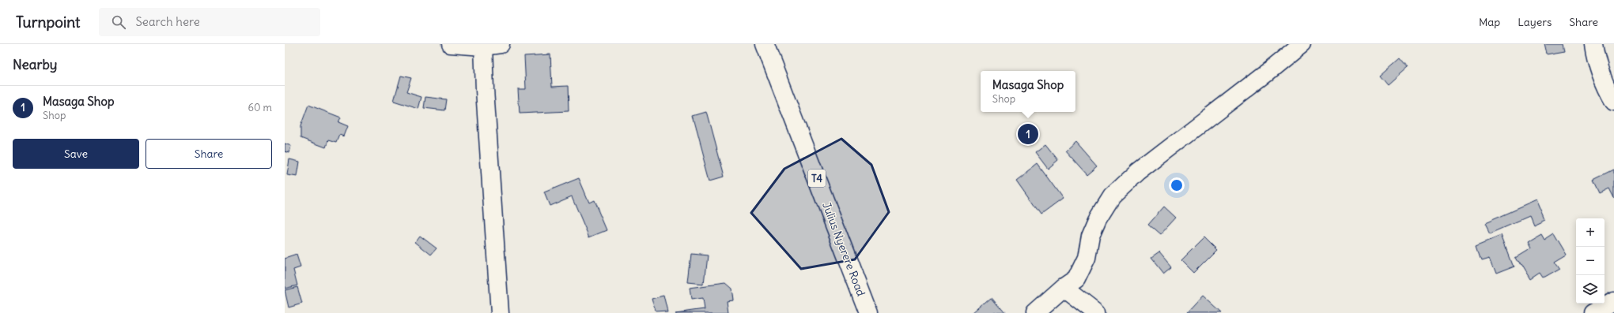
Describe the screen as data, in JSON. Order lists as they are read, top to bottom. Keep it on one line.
{"streets":{"main road":["T4","Julius Nyerere Road"]},"page":{"header":"Turnpoint","search":"Search here","nav":["Map","Layers","Share"],"heading":"Nearby","popup":["Masaga Shop","Shop"],"list":[{"mark":"1","name":"Masaga Shop","note":"Shop","value":"60 m"}],"pins":"1","buttons":["Save","Share"],"map_buttons":["+","−"]}}
